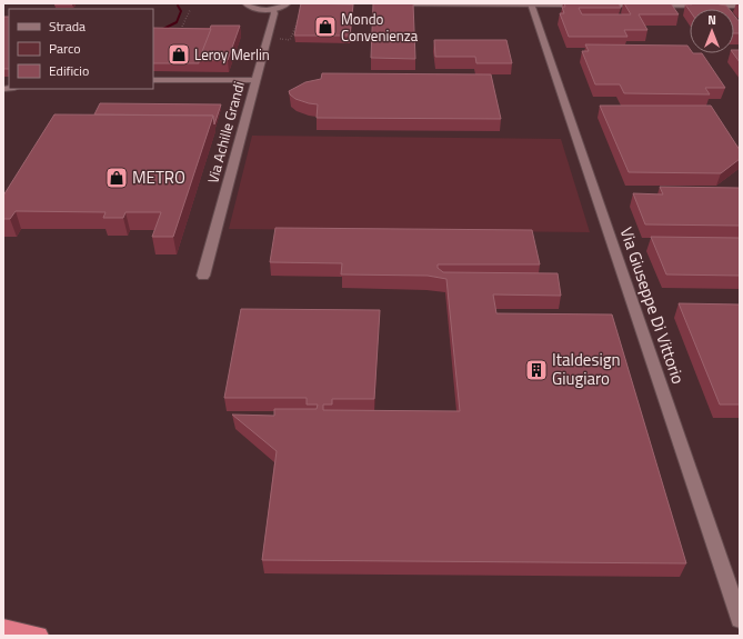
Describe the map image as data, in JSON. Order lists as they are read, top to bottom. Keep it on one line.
{"streets":{"street":["Via Achille Grandi","Via Giuseppe Di Vittorio"]},"places":{"shop":["Mondo Convenienza","Leroy Merlin","METRO"],"building":["Italdesign Giugiaro"]},"legend":["Strada","Parco","Edificio"],"north":"top"}
